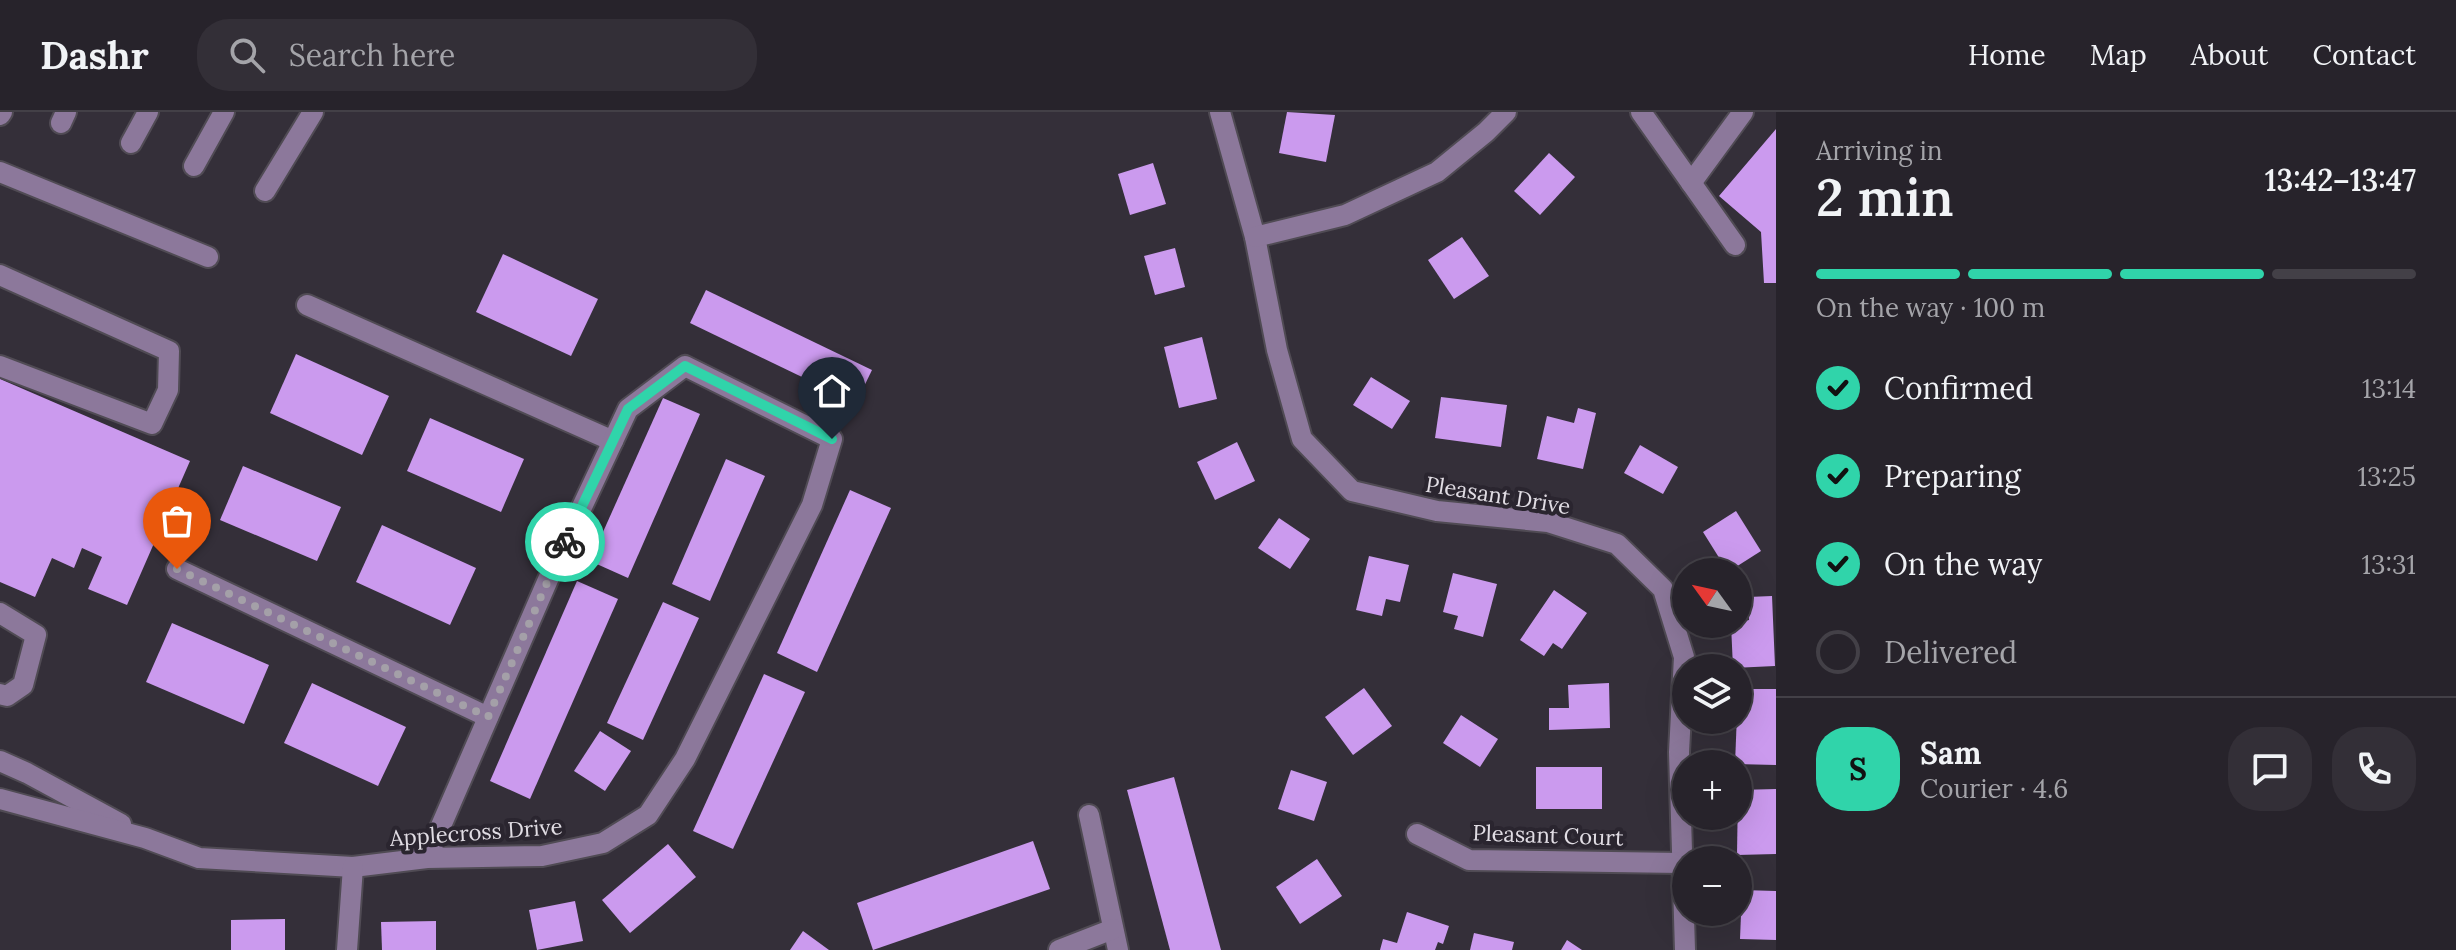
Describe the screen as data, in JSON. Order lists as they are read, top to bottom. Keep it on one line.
{"streets":{"street":["Pleasant Drive","Applecross Drive","Pleasant Court"]},"north":"top left","page":{"header":"Dashr","search":"Search here","nav":["Home","Map","About","Contact"],"heading":["2 min","Arriving in","13:42–13:47"],"panel":["Sam","Courier · 4.6"],"bar":"On the way · 100 m","list":[["Confirmed","13:14"],["Preparing","13:25"],["On the way","13:31"],"Delivered"],"map_buttons":["+","−"],"round":"S"}}
